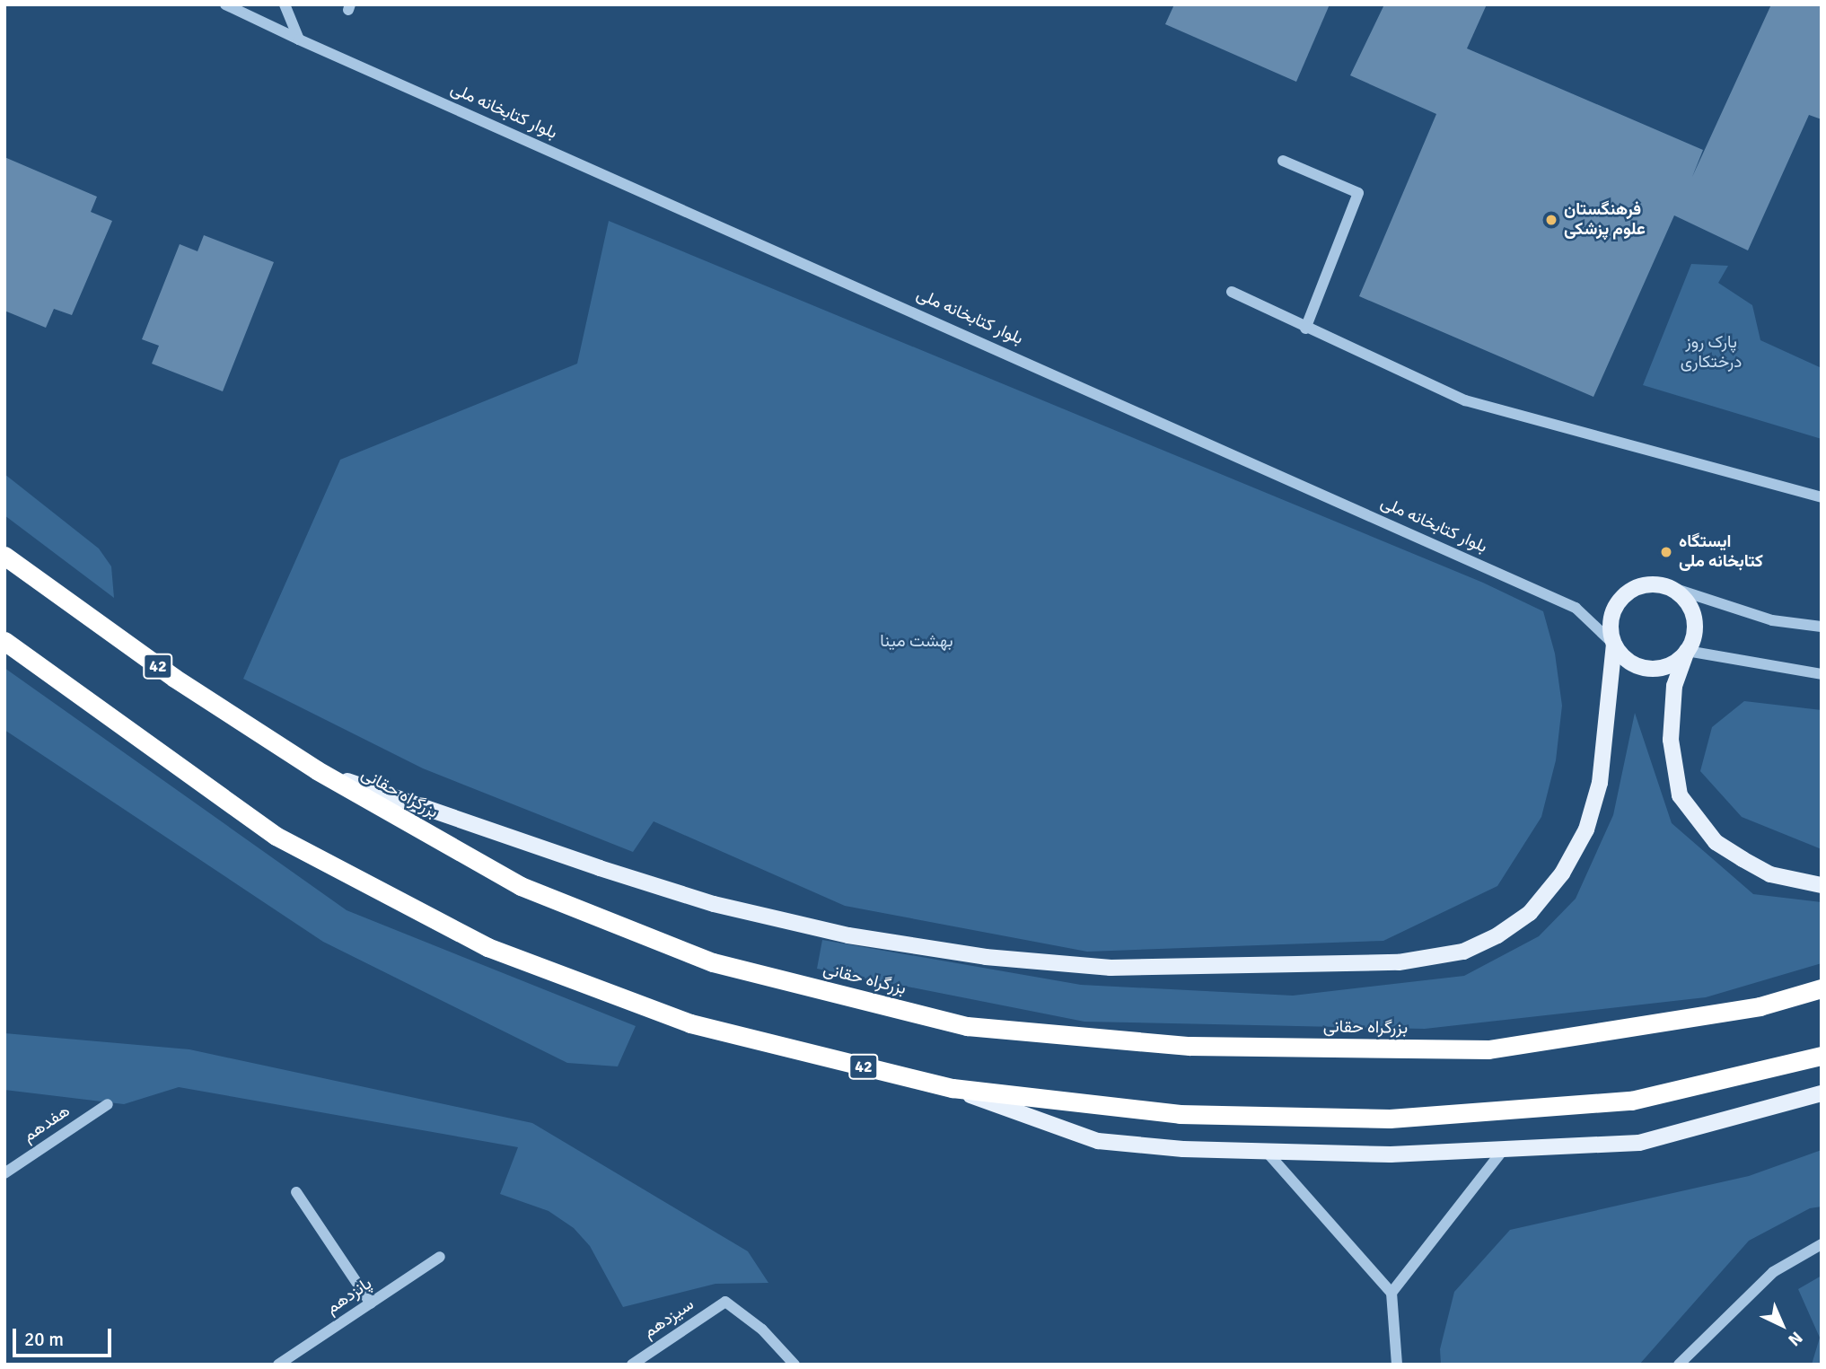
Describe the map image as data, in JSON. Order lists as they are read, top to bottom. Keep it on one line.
{"streets":{"highway":["42","بزرگراه حقانی"],"street":["بلوار کتابخانه ملی","هفدهم","پانزدهم","سیزدهم"]},"parks":["پارک روز درختکاری","بهشت مينا"],"places":["فرهنگستان علوم پزشکی","ایستگاه کتابخانه ملی"],"scale_bar":"20 m","north":"bottom right"}
